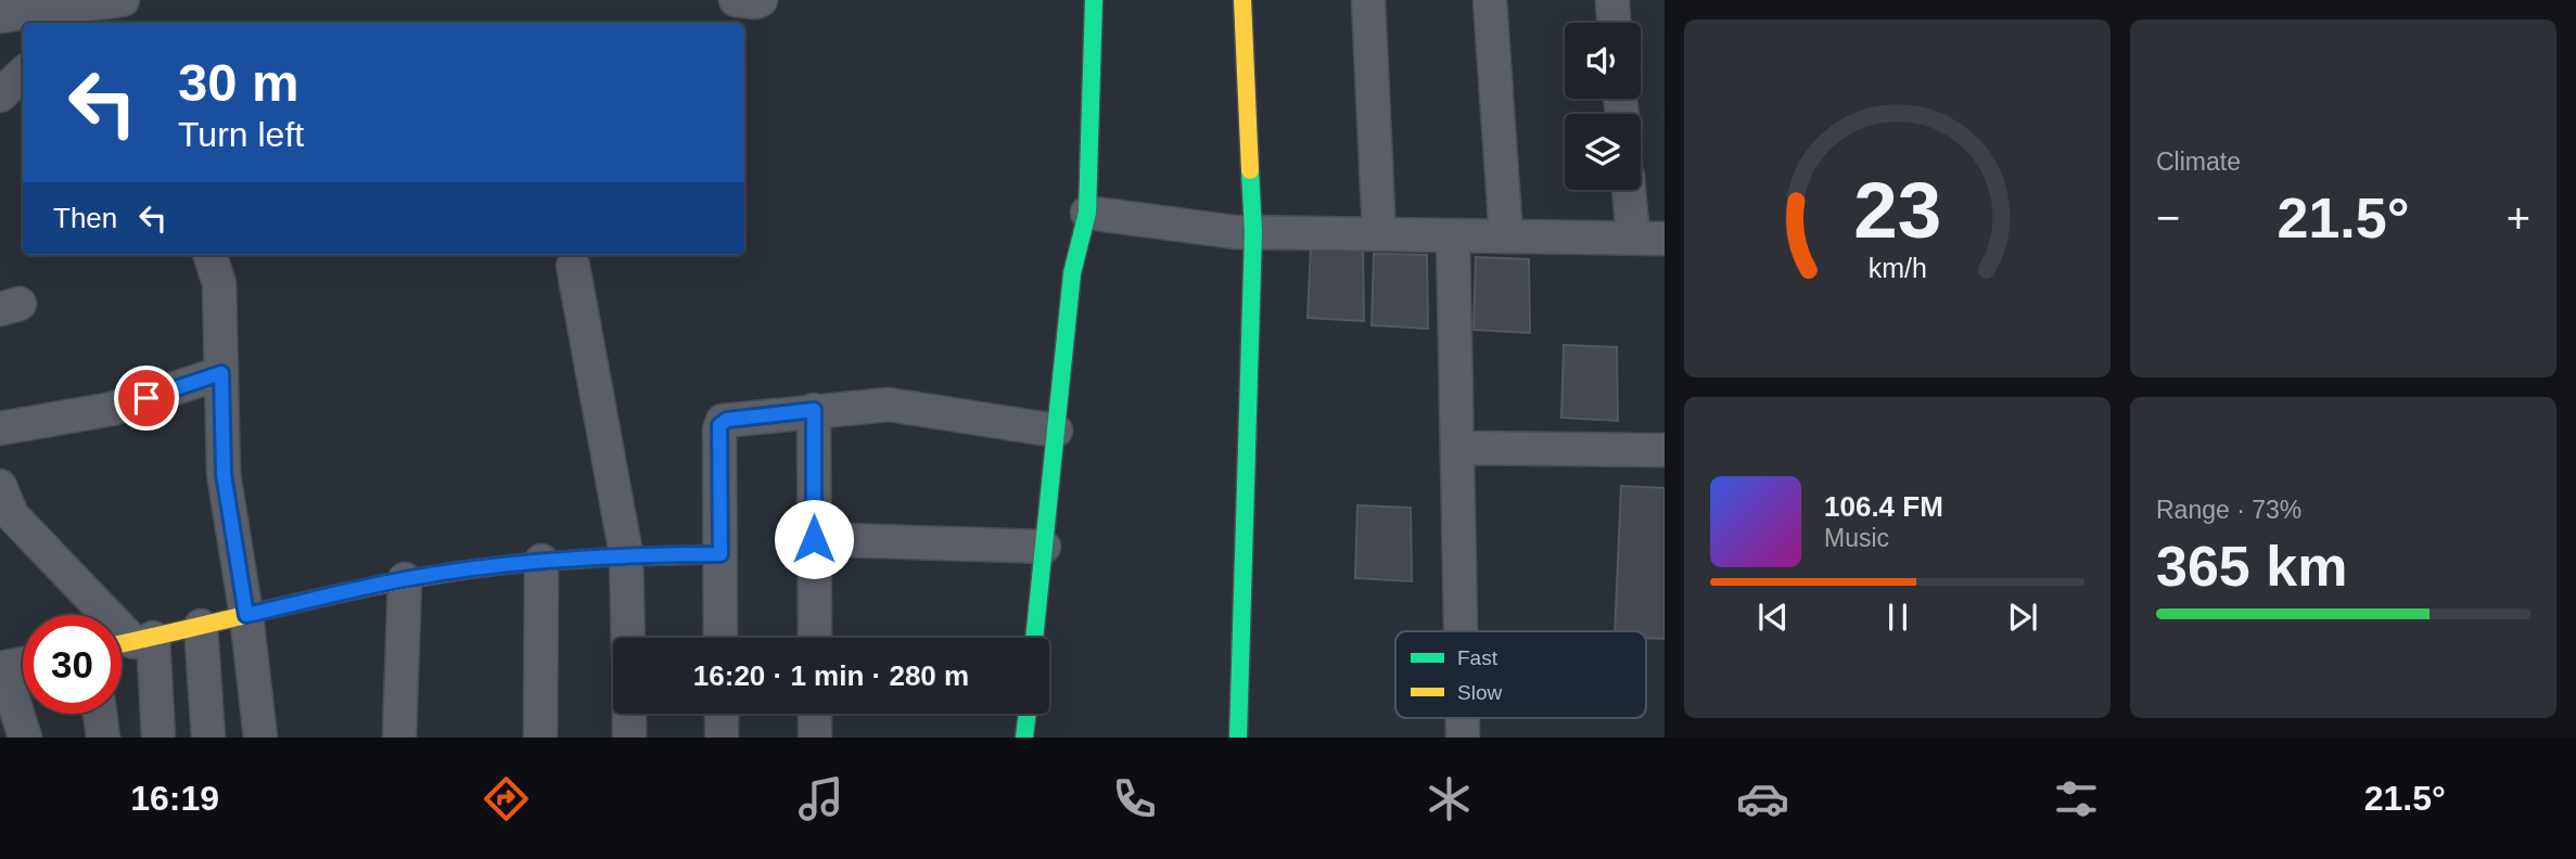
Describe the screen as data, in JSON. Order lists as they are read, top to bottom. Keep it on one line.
{"legend":["Fast","Slow"],"page":{"tile":["Climate",["Range · 73%","365 km"]],"turn":["30 m","Turn left"],"then":"Then","heat":["−","21.5°","+"],"song":["106.4 FM","Music"],"limit":"30","trip":"16:20 · 1 min · 280 m","tabs":["16:19","21.5°"],"gauge":["23","km/h"]}}
